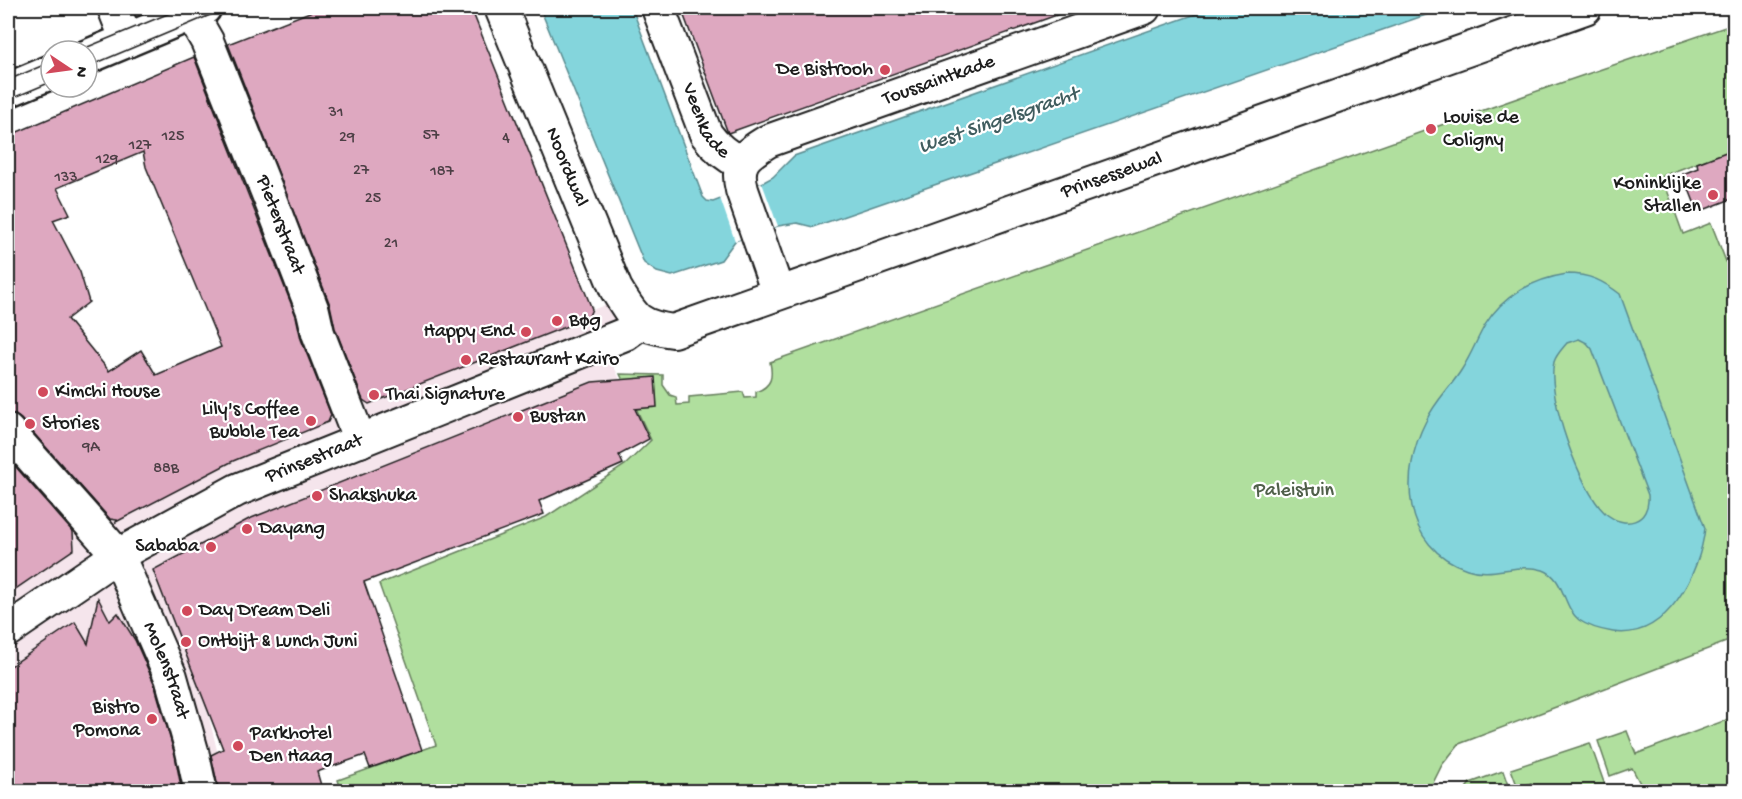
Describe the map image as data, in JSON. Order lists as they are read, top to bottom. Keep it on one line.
{"streets":{"street":["Toussaintkade","Veenkade","Noordwal","Prinsessewal","Pieterstraat","Prinsestraat","Molenstraat"]},"crossings":[["Toussaintkade","Veenkade"],["Noordwal","Prinsessewal"],["Noordwal","Prinsestraat"],["Prinsessewal","Prinsestraat"],["Pieterstraat","Prinsestraat"],["Prinsestraat","Molenstraat"]],"water":["West Singelsgracht"],"parks":["Paleistuin"],"places":["De Bistrooh","Louise de Coligny","Koninklijke Stallen","Bøg","Happy End","Restaurant Kairo","Kimchi House","Thai Signature","Bustan","Lily's Coffee Bubble Tea","Stories","Shakshuka","Dayang","Sababa","Day Dream Deli","Ontbijt & Lunch Juni","Bistro Pomona","Parkhotel Den Haag"],"house_numbers":["31","57","125","29","4","127","129","27","187","133","25","21","9A","88B"],"north":"right"}
